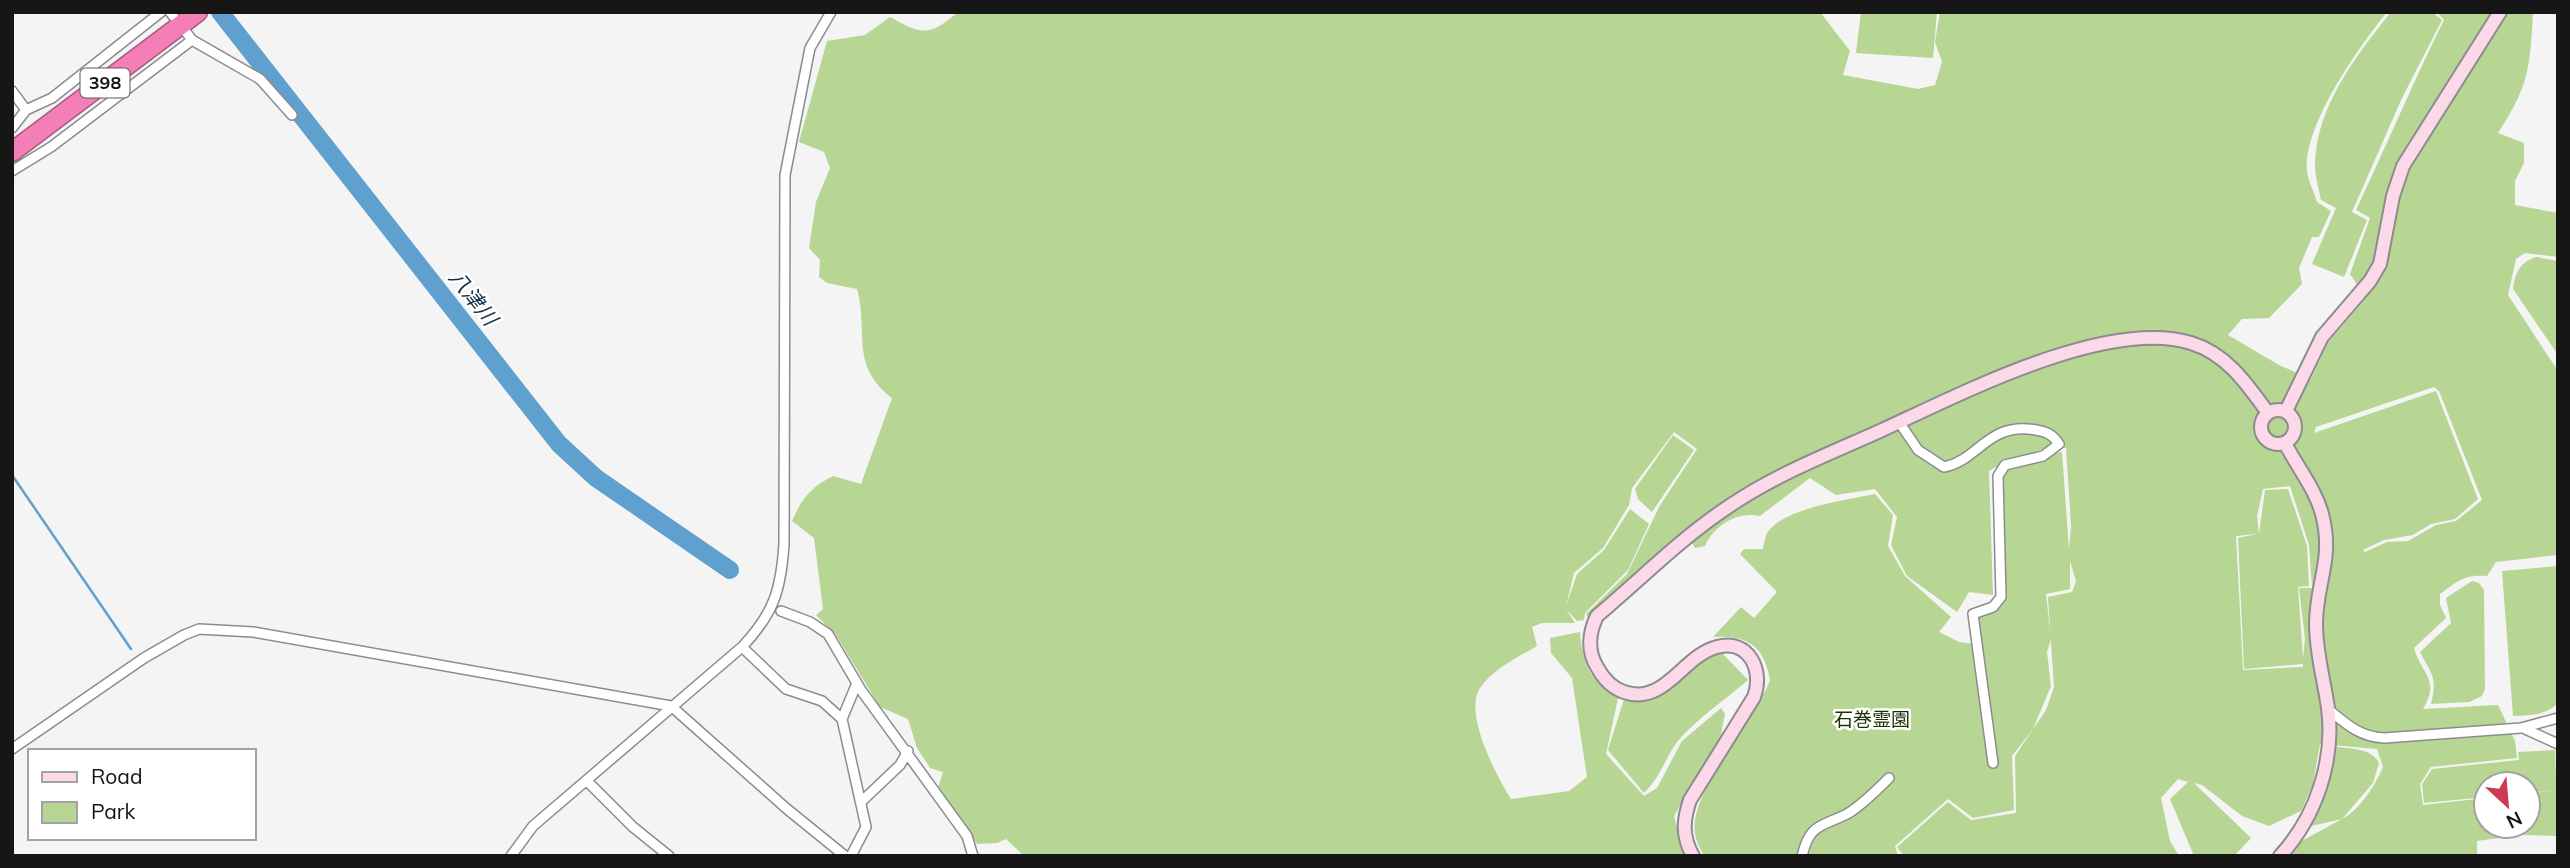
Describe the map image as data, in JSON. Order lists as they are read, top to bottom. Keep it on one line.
{"streets":{"highway":["398"]},"water":["八津川"],"parks":["石巻霊園"],"legend":["Road","Park"],"north":"bottom right"}
